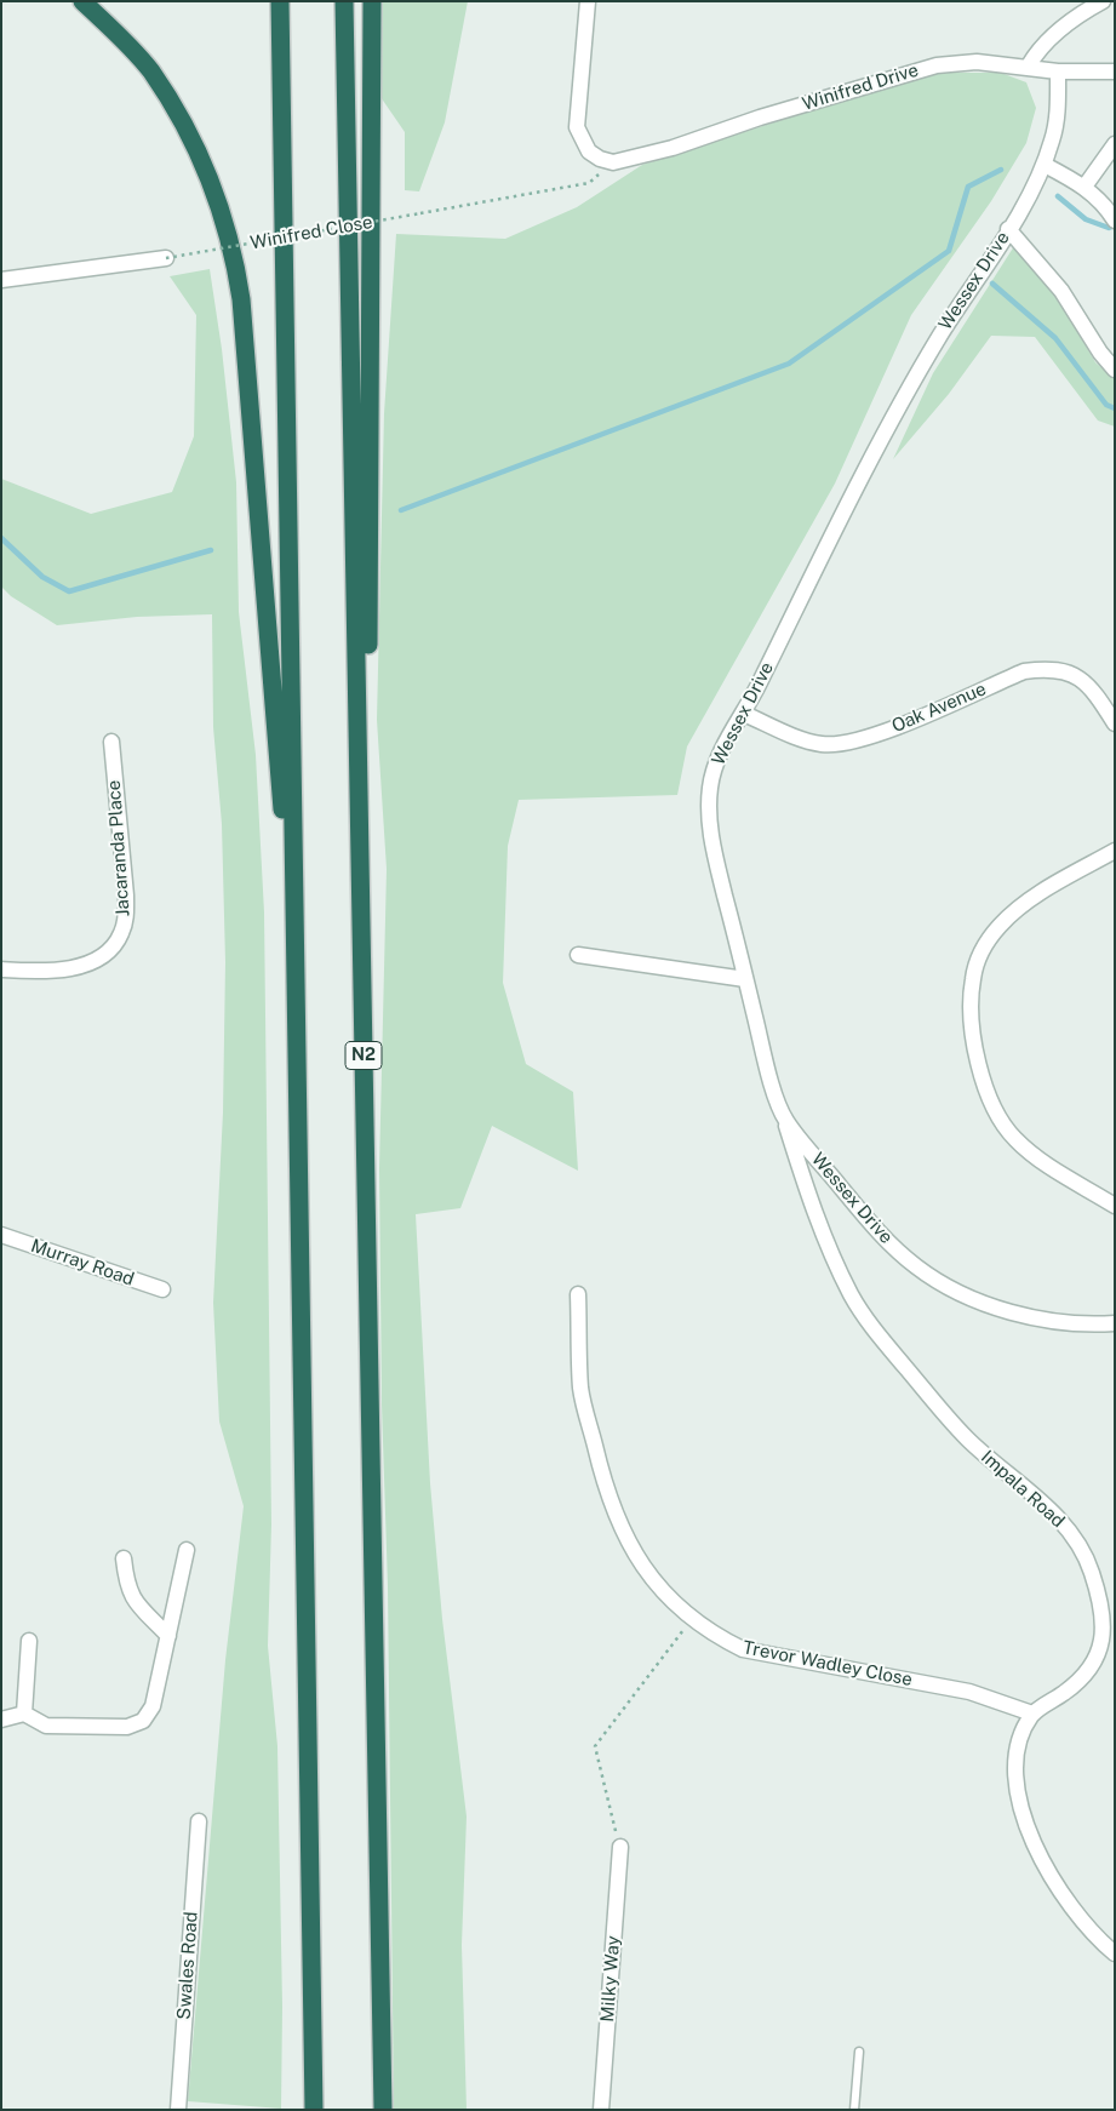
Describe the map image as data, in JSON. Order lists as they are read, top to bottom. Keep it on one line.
{"streets":{"highway":["N2"],"street":["Winifred Drive","Wessex Drive","Oak Avenue","Jacaranda Place","Murray Road","Impala Road","Trevor Wadley Close","Swales Road","Milky Way"],"path":["Winifred Close"]},"crossings":[["Winifred Drive","Winifred Close"],["Winifred Drive","Wessex Drive"],["Wessex Drive","Oak Avenue"],["Wessex Drive","Impala Road"],["Impala Road","Trevor Wadley Close"]]}
